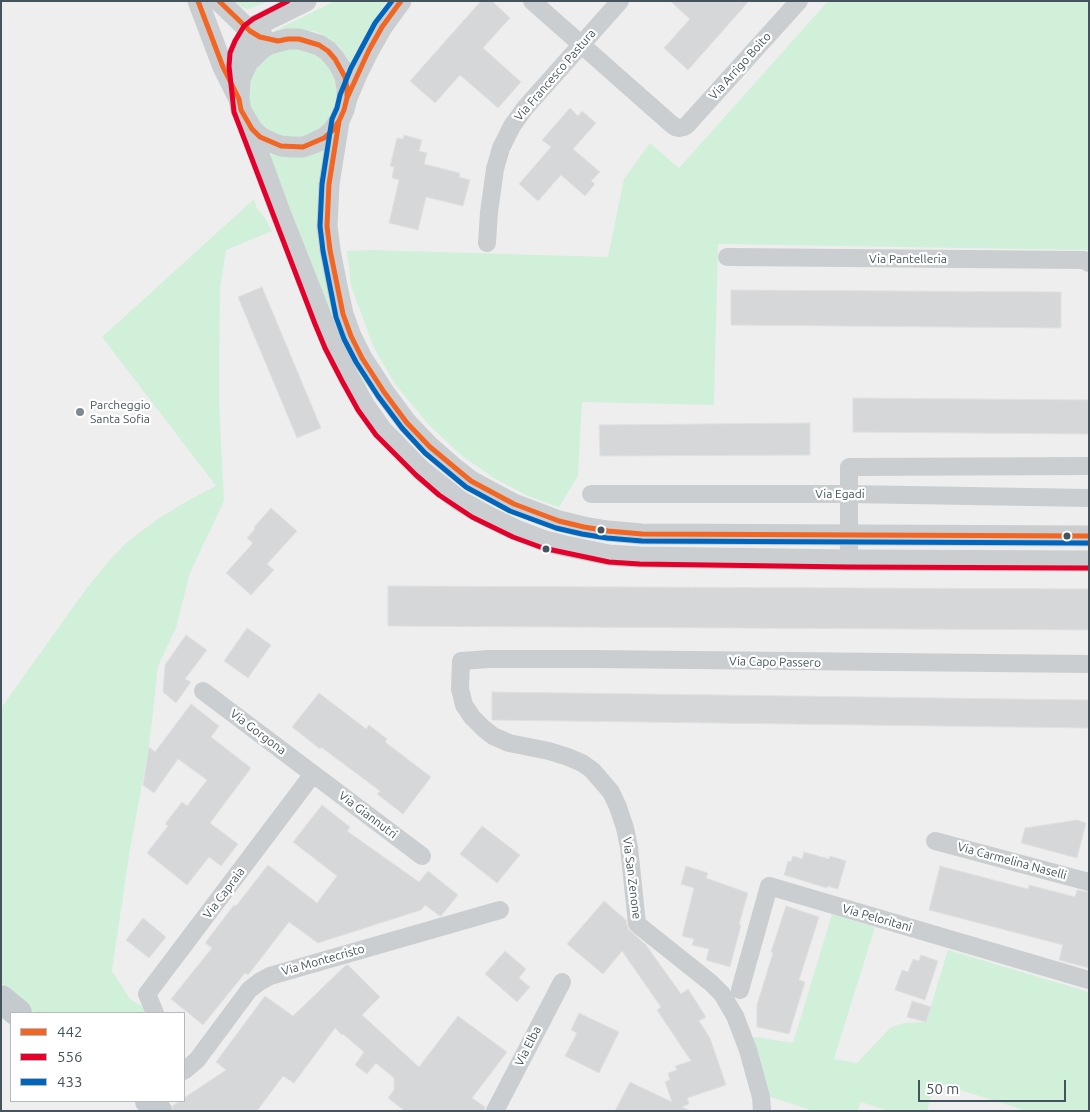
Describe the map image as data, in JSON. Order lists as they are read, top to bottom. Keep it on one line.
{"streets":{"street":["Via Arrigo Boito","Via Francesco Pastura","Via Pantelleria","Via Egadi","Via Capo Passero","Via Gorgona","Via Giannutri","Via Carmelina Naselli","Via San Zenone","Via Capraia","Via Peloritani","Via Montecristo","Via Elba"]},"crossings":[["Via Arrigo Boito","Via Francesco Pastura"],["Via Capo Passero","Via San Zenone"],["Via Gorgona","Via Giannutri"],["Via Gorgona","Via Capraia"],["Via Giannutri","Via Capraia"]],"places":["Parcheggio Santa Sofia"],"lines":["transit line 442","transit line 556","transit line 433"],"legend":["442","556","433"],"scale_bar":"50 m"}
